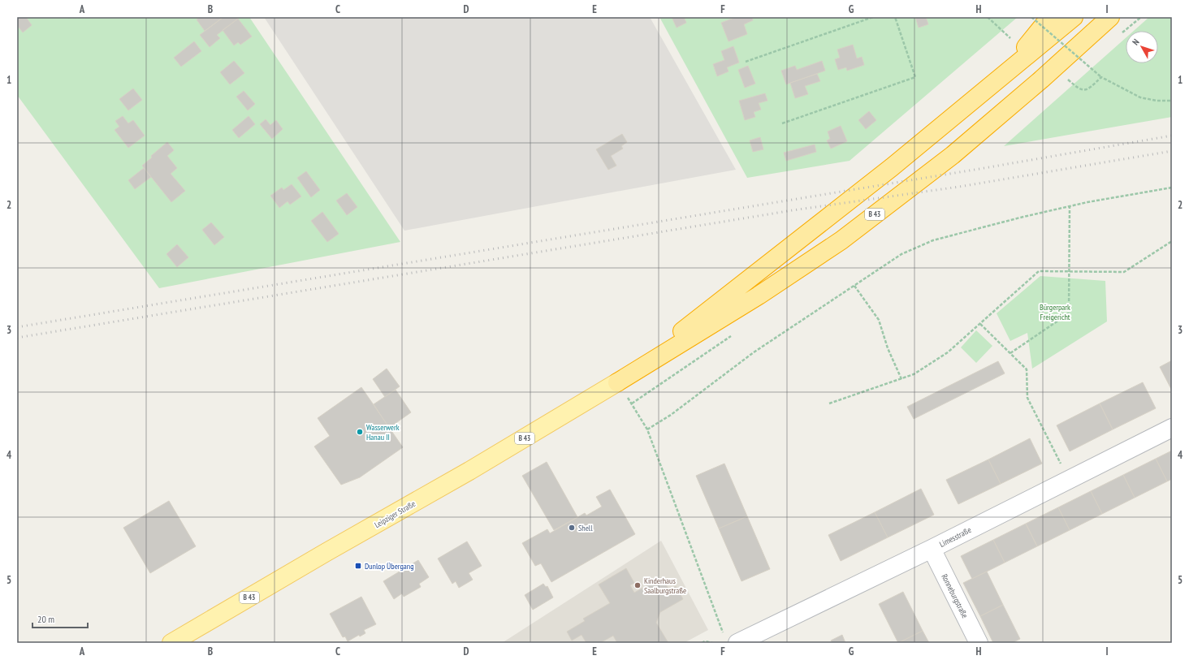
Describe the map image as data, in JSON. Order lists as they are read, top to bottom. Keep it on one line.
{"streets":{"highway":["B 43"],"main road":["Leipziger Straße"],"street":["Limesstraße","Ronneburgstraße"]},"crossings":[["B 43","Leipziger Straße"],["Limesstraße","Ronneburgstraße"]],"parks":["Bürgerpark Freigericht"],"places":{"other":["Wasserwerk Hanau II","Shell","Kinderhaus Saalburgstraße"],"transit":["Dunlop Übergang"]},"scale_bar":"20 m","north":"top left","grid":{"columns":["A","B","C","D","E","F","G","H","I"],"rows":["1","2","3","4","5"]}}
